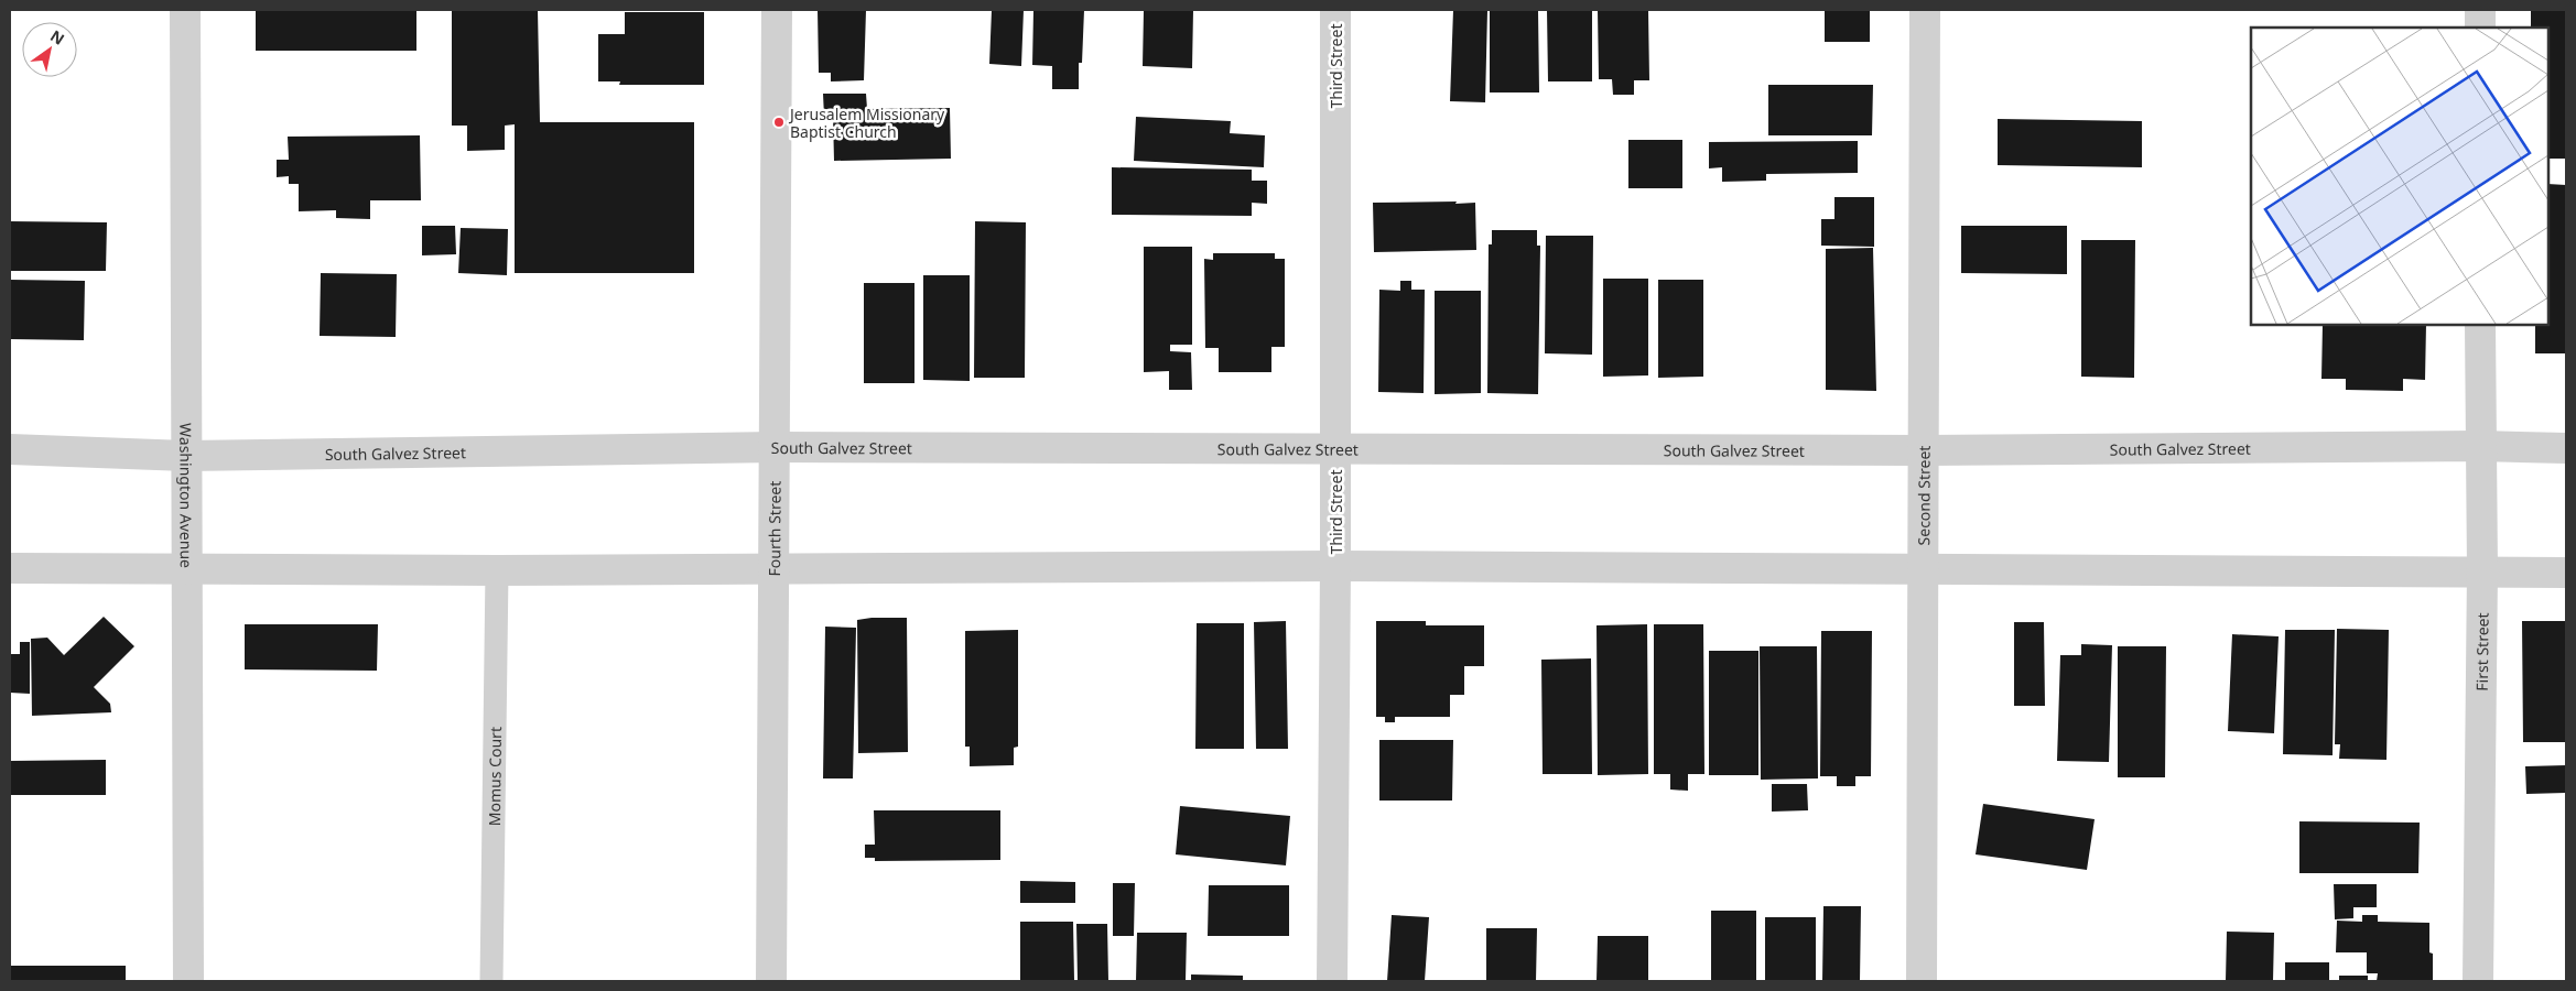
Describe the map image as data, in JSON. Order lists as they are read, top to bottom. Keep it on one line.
{"streets":{"street":["Third Street","South Galvez Street","Washington Avenue","Second Street","Fourth Street","First Street"],"lane":["Momus Court"]},"crossings":[["Third Street","South Galvez Street"],["South Galvez Street","Washington Avenue"],["South Galvez Street","Second Street"],["South Galvez Street","Fourth Street"],["South Galvez Street","First Street"]],"places":["Jerusalem Missionary Baptist Church"],"north":"top right"}
